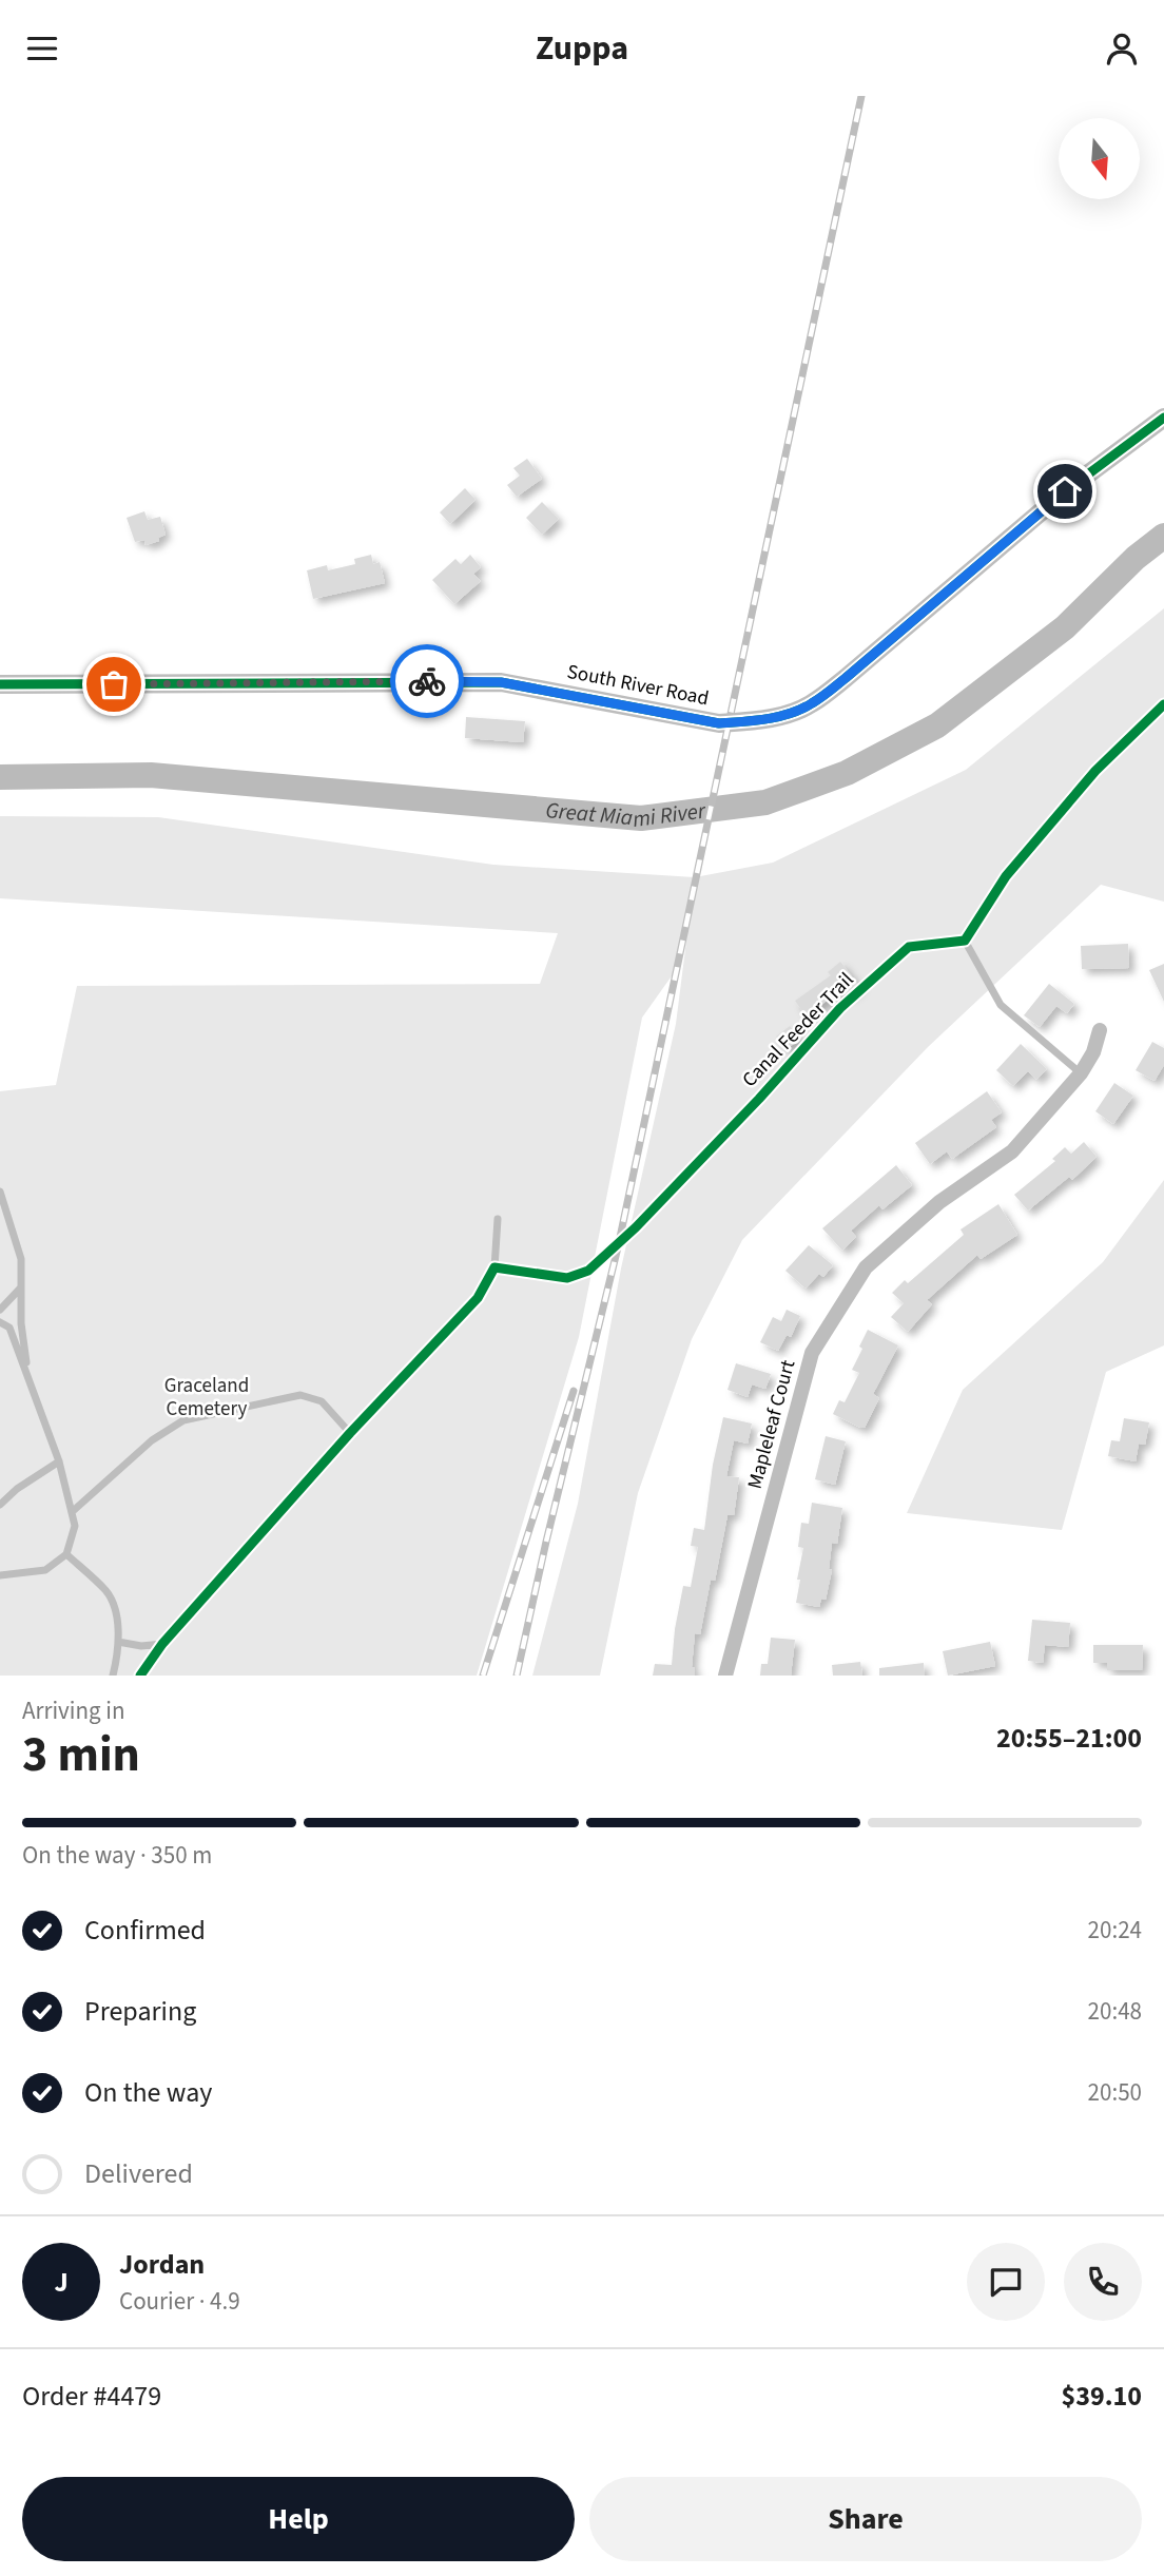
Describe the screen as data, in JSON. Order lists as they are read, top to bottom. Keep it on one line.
{"streets":{"street":["South River Road","Mapleleaf Court"],"cycle path":["Canal Feeder Trail"]},"water":["Great Miami River"],"parks":["Graceland Cemetery"],"north":"bottom","page":{"header":"Zuppa","heading":["3 min","Arriving in","20:55–21:00"],"panel":["Jordan","Courier · 4.9","Order #4479","$39.10"],"bar":"On the way · 350 m","list":[["Confirmed","20:24"],["Preparing","20:48"],["On the way","20:50"],"Delivered"],"round":"J","buttons":["Help","Share"]}}
